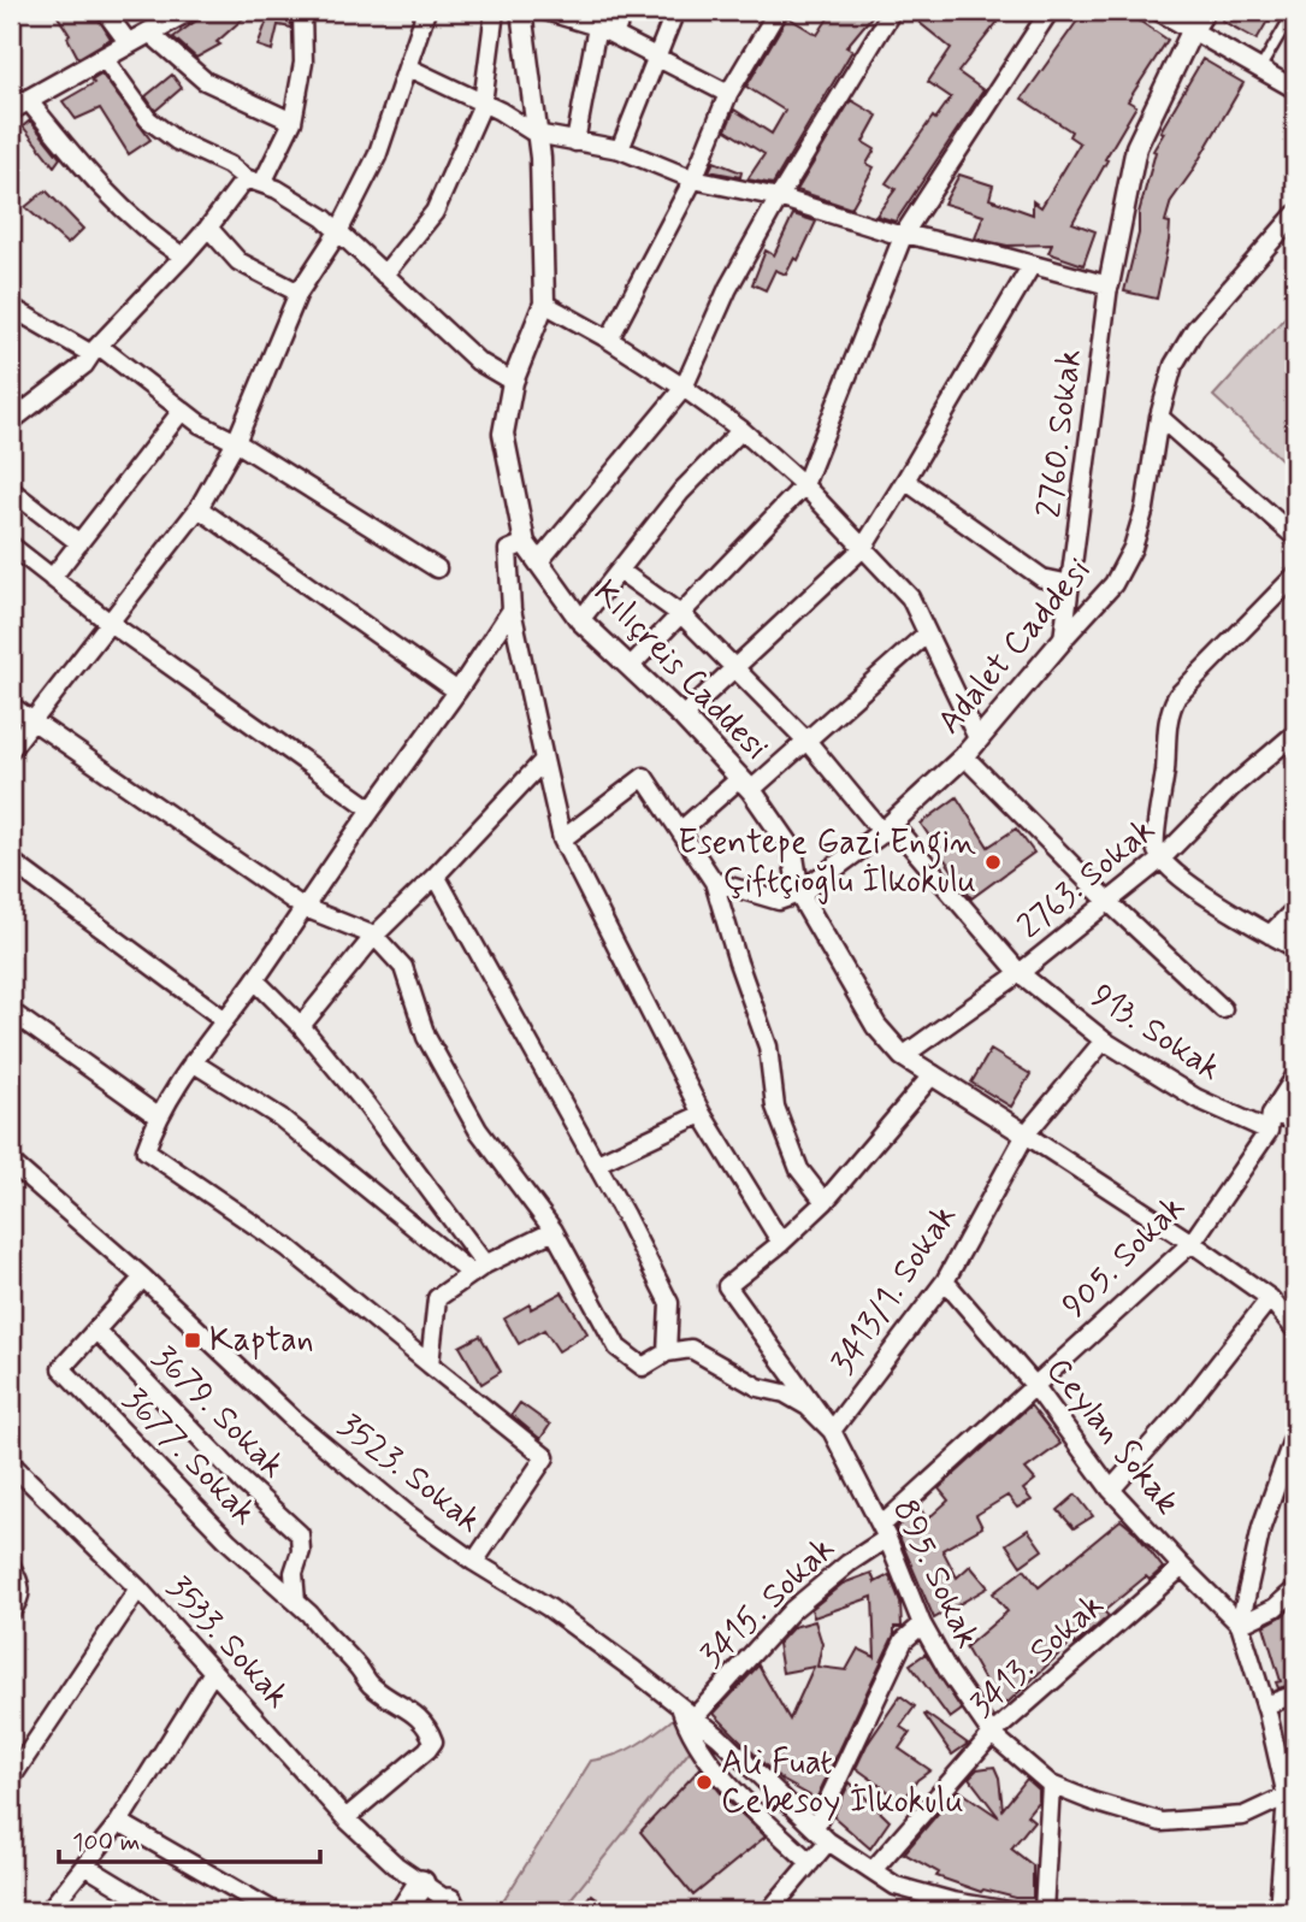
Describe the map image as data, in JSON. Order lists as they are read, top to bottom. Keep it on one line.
{"streets":{"street":["2760. Sokak","Adalet Caddesi","Kılıçreis Caddesi","2763. Sokak","913. Sokak","905. Sokak","3413/1. Sokak","3679. Sokak","Ceylan Sokak","3677. Sokak","3523. Sokak","895. Sokak","3415. Sokak","3533. Sokak","3413. Sokak"]},"crossings":[["2760. Sokak","Adalet Caddesi"],["Adalet Caddesi","Kılıçreis Caddesi"],["Adalet Caddesi","913. Sokak"],["Kılıçreis Caddesi","2763. Sokak"],["Kılıçreis Caddesi","3413/1. Sokak"],["2763. Sokak","913. Sokak"],["913. Sokak","905. Sokak"],["913. Sokak","3413/1. Sokak"],["905. Sokak","Ceylan Sokak"],["905. Sokak","3415. Sokak"],["3413/1. Sokak","Ceylan Sokak"],["3413/1. Sokak","895. Sokak"],["3679. Sokak","3677. Sokak"],["Ceylan Sokak","3415. Sokak"],["Ceylan Sokak","3413. Sokak"],["3677. Sokak","3533. Sokak"],["3523. Sokak","3415. Sokak"],["3523. Sokak","3413. Sokak"],["895. Sokak","3415. Sokak"],["895. Sokak","3413. Sokak"]],"places":{"other":["Esentepe Gazi Engin Çiftçioğlu İlkokulu","Ali Fuat Cebesoy İlkokulu"],"transit":["Kaptan"]},"scale_bar":"100 m"}
